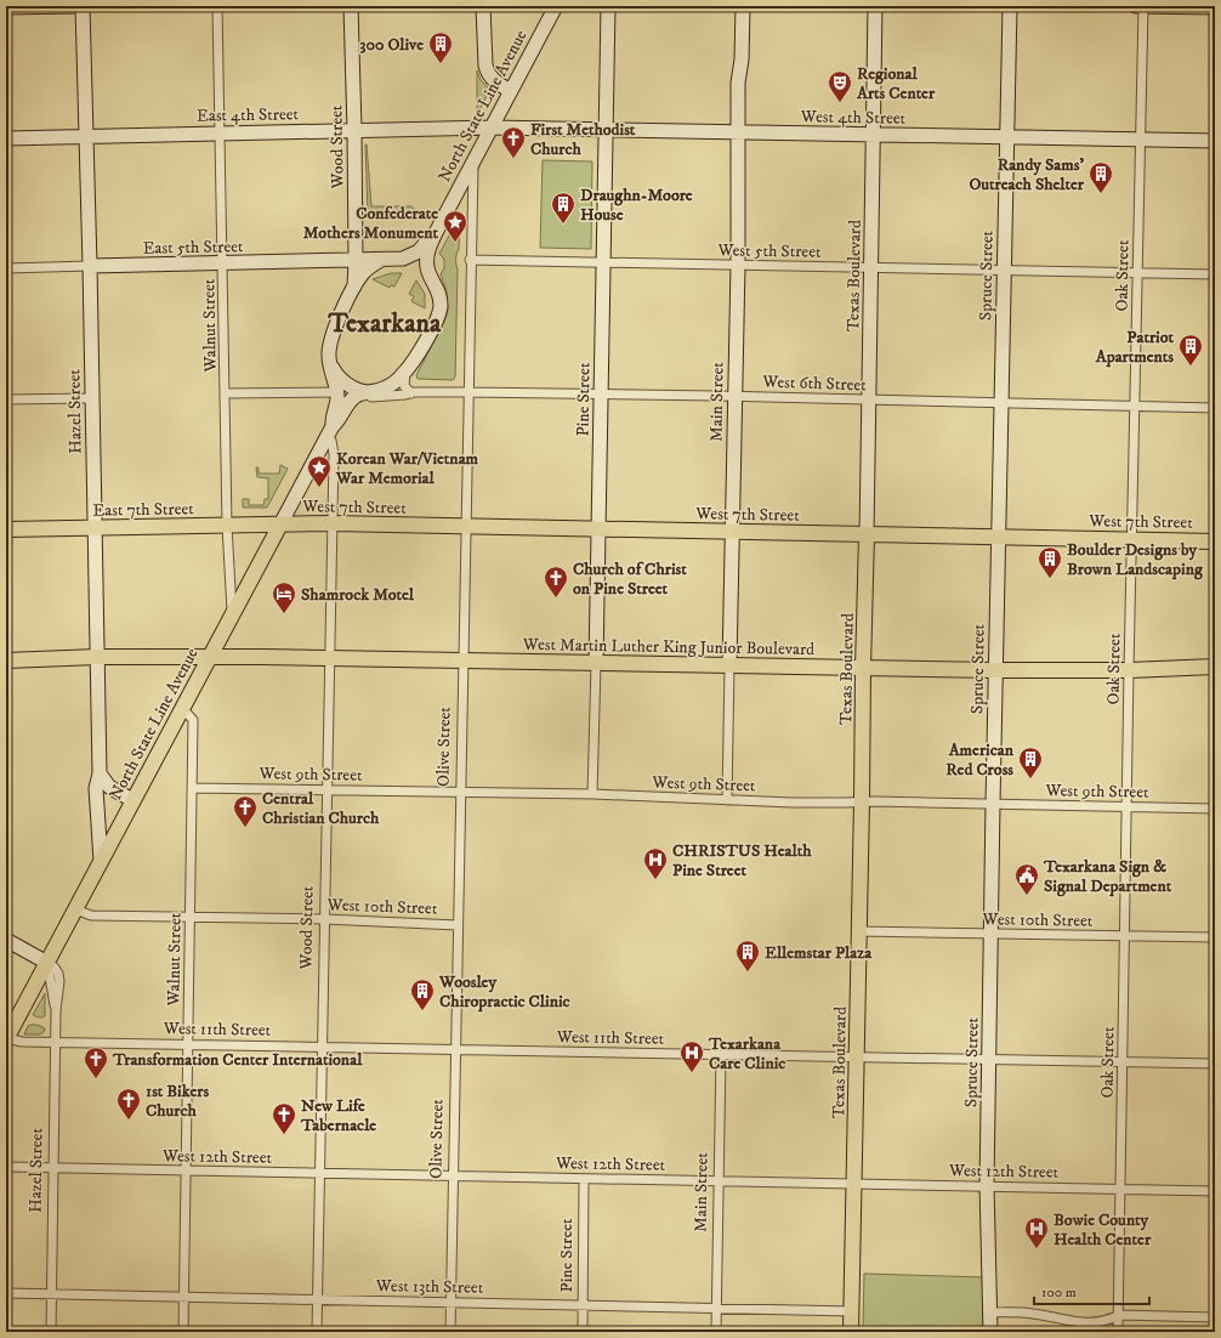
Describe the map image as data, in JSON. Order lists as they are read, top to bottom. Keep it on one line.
{"streets":{"main road":["North State Line Avenue","Texas Boulevard","West 7th Street","East 7th Street","West Martin Luther King Junior Boulevard"],"street":["East 4th Street","West 4th Street","Wood Street","East 5th Street","West 5th Street","Spruce Street","Oak Street","Walnut Street","West 6th Street","Pine Street","Main Street","Hazel Street","Olive Street","West 9th Street","West 10th Street","West 11th Street","West 12th Street","West 13th Street"]},"crossings":[["North State Line Avenue","East 4th Street"],["North State Line Avenue","West 4th Street"],["North State Line Avenue","Wood Street"],["North State Line Avenue","East 5th Street"],["North State Line Avenue","Walnut Street"],["North State Line Avenue","West 6th Street"],["North State Line Avenue","Hazel Street"],["North State Line Avenue","West 7th Street"],["North State Line Avenue","East 7th Street"],["North State Line Avenue","West Martin Luther King Junior Boulevard"],["North State Line Avenue","Olive Street"],["North State Line Avenue","West 10th Street"],["North State Line Avenue","West 11th Street"],["East 4th Street","West 4th Street"],["East 4th Street","Wood Street"],["East 4th Street","Walnut Street"],["East 4th Street","Hazel Street"],["West 4th Street","Texas Boulevard"],["West 4th Street","Spruce Street"],["West 4th Street","Oak Street"],["West 4th Street","Pine Street"],["West 4th Street","Main Street"],["Wood Street","East 5th Street"],["Wood Street","West 7th Street"],["Wood Street","West Martin Luther King Junior Boulevard"],["Wood Street","West 9th Street"],["Wood Street","West 10th Street"],["Wood Street","West 11th Street"],["Wood Street","West 12th Street"],["Wood Street","West 13th Street"],["East 5th Street","Walnut Street"],["East 5th Street","Hazel Street"],["West 5th Street","Texas Boulevard"],["West 5th Street","Spruce Street"],["West 5th Street","Oak Street"],["West 5th Street","Pine Street"],["West 5th Street","Main Street"],["West 5th Street","Olive Street"],["Texas Boulevard","West 6th Street"],["Texas Boulevard","West 7th Street"],["Texas Boulevard","West Martin Luther King Junior Boulevard"],["Texas Boulevard","West 9th Street"],["Texas Boulevard","West 10th Street"],["Texas Boulevard","West 11th Street"],["Texas Boulevard","West 12th Street"],["Texas Boulevard","West 13th Street"],["Spruce Street","West 6th Street"],["Spruce Street","West 7th Street"],["Spruce Street","West Martin Luther King Junior Boulevard"],["Spruce Street","West 9th Street"],["Spruce Street","West 10th Street"],["Spruce Street","West 11th Street"],["Spruce Street","West 12th Street"],["Oak Street","West 6th Street"],["Oak Street","West 7th Street"],["Oak Street","West Martin Luther King Junior Boulevard"],["Oak Street","West 9th Street"],["Oak Street","West 10th Street"],["Oak Street","West 11th Street"],["Oak Street","West 12th Street"],["Walnut Street","East 7th Street"],["Walnut Street","West 9th Street"],["Walnut Street","West 10th Street"],["Walnut Street","West 11th Street"],["Walnut Street","West 12th Street"],["Walnut Street","West 13th Street"],["West 6th Street","Pine Street"],["West 6th Street","Main Street"],["West 6th Street","Olive Street"],["Pine Street","West 7th Street"],["Pine Street","West Martin Luther King Junior Boulevard"],["Pine Street","West 9th Street"],["Pine Street","West 12th Street"],["Pine Street","West 13th Street"],["Main Street","West 7th Street"],["Main Street","West Martin Luther King Junior Boulevard"],["Main Street","West 9th Street"],["Main Street","West 11th Street"],["Main Street","West 12th Street"],["Main Street","West 13th Street"],["Hazel Street","East 7th Street"],["Hazel Street","West Martin Luther King Junior Boulevard"],["Hazel Street","West 11th Street"],["Hazel Street","West 12th Street"],["Hazel Street","West 13th Street"],["West 7th Street","East 7th Street"],["West 7th Street","Olive Street"],["West Martin Luther King Junior Boulevard","Olive Street"],["Olive Street","West 9th Street"],["Olive Street","West 10th Street"],["Olive Street","West 11th Street"],["Olive Street","West 12th Street"],["Olive Street","West 13th Street"]],"districts":["Texarkana"],"places":{"building":["300 Olive","Randy Sams' Outreach Shelter","Draughn-Moore House","Patriot Apartments","Boulder Designs by Brown Landscaping","American Red Cross","Ellemstar Plaza","Woosley Chiropractic Clinic"],"theatre":["Regional Arts Center"],"church":["First Methodist Church","Church of Christ on Pine Street","Central Christian Church","Transformation Center International","1st Bikers Church","New Life Tabernacle"],"place":["Confederate Mothers Monument","Korean War/Vietnam War Memorial"],"hotel":["Shamrock Motel"],"hospital":["CHRISTUS Health Pine Street","Texarkana Care Clinic","Bowie County Health Center"],"public building":["Texarkana Sign & Signal Department"]},"scale_bar":"100 m"}
